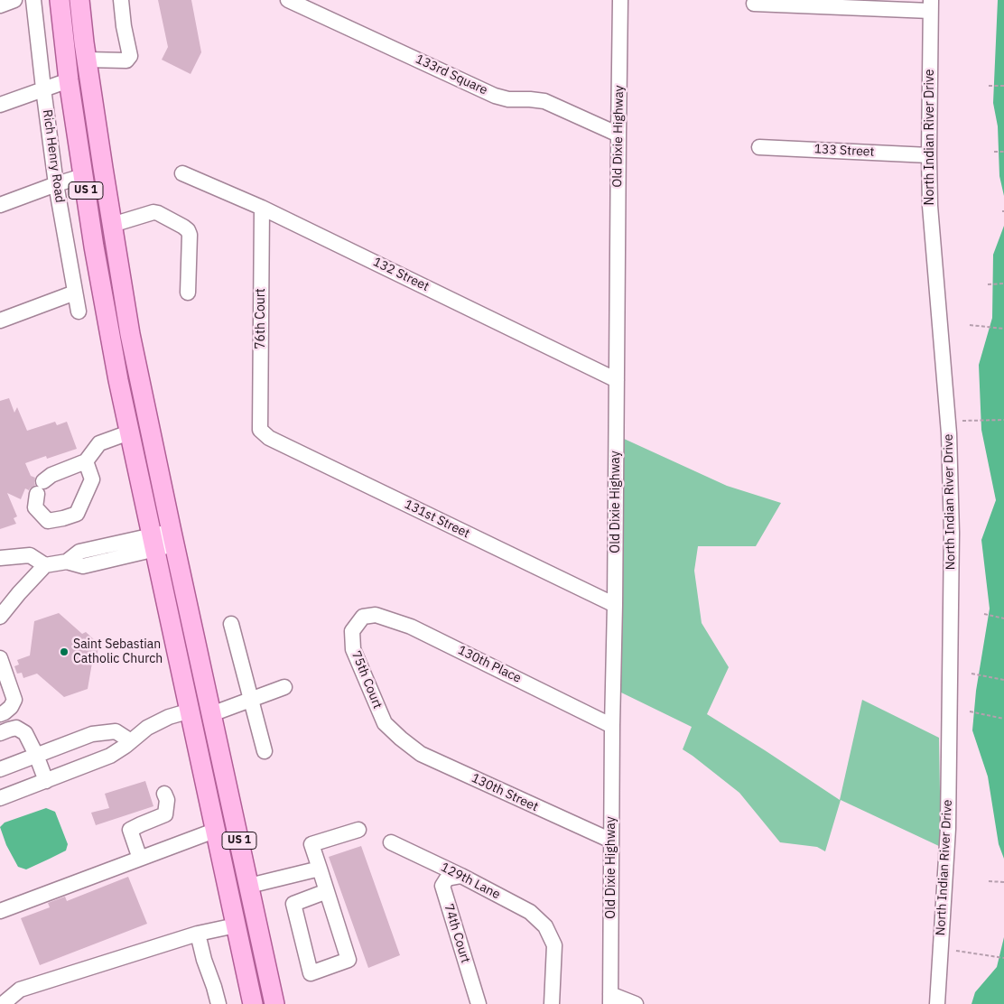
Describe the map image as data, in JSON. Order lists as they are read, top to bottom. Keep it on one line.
{"streets":{"main road":["US 1"],"street":["133rd Square","Old Dixie Highway","North Indian River Drive","133 Street","Rich Henry Road","132 Street","76th Court","131st Street","130th Place","75th Court","130th Street","129th Lane","74th Court"]},"crossings":[["133rd Square","Old Dixie Highway"],["Old Dixie Highway","132 Street"],["Old Dixie Highway","131st Street"],["Old Dixie Highway","130th Place"],["Old Dixie Highway","130th Street"],["North Indian River Drive","133 Street"],["132 Street","76th Court"],["76th Court","131st Street"],["130th Place","75th Court"],["75th Court","130th Street"],["129th Lane","74th Court"]],"places":["Saint Sebastian Catholic Church"]}
